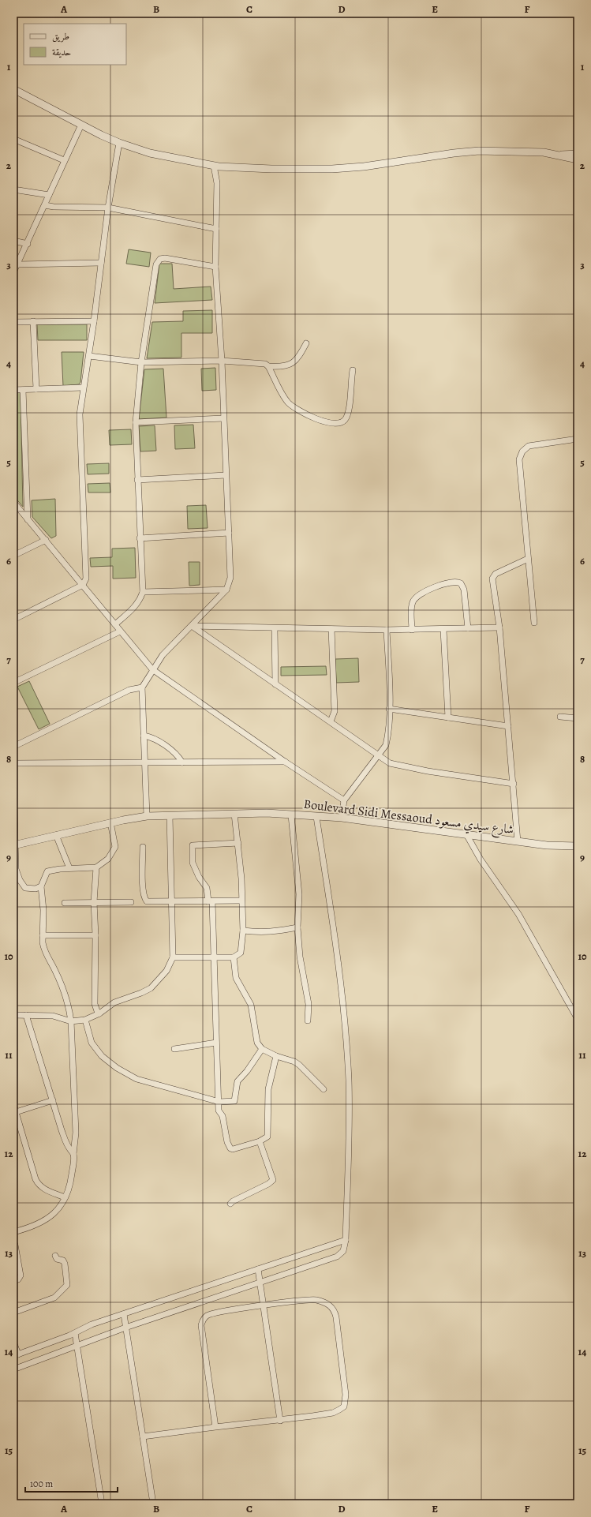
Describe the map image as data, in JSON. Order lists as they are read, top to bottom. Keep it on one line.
{"streets":{"street":["Boulevard Sidi Messaoud شارع سيدي مسعود"]},"legend":["طريق","حديقة"],"scale_bar":"100 m","grid":{"columns":["A","B","C","D","E","F"],"rows":["1","2","3","4","5","6","7","8","9","10","11","12","13","14","15"]}}
